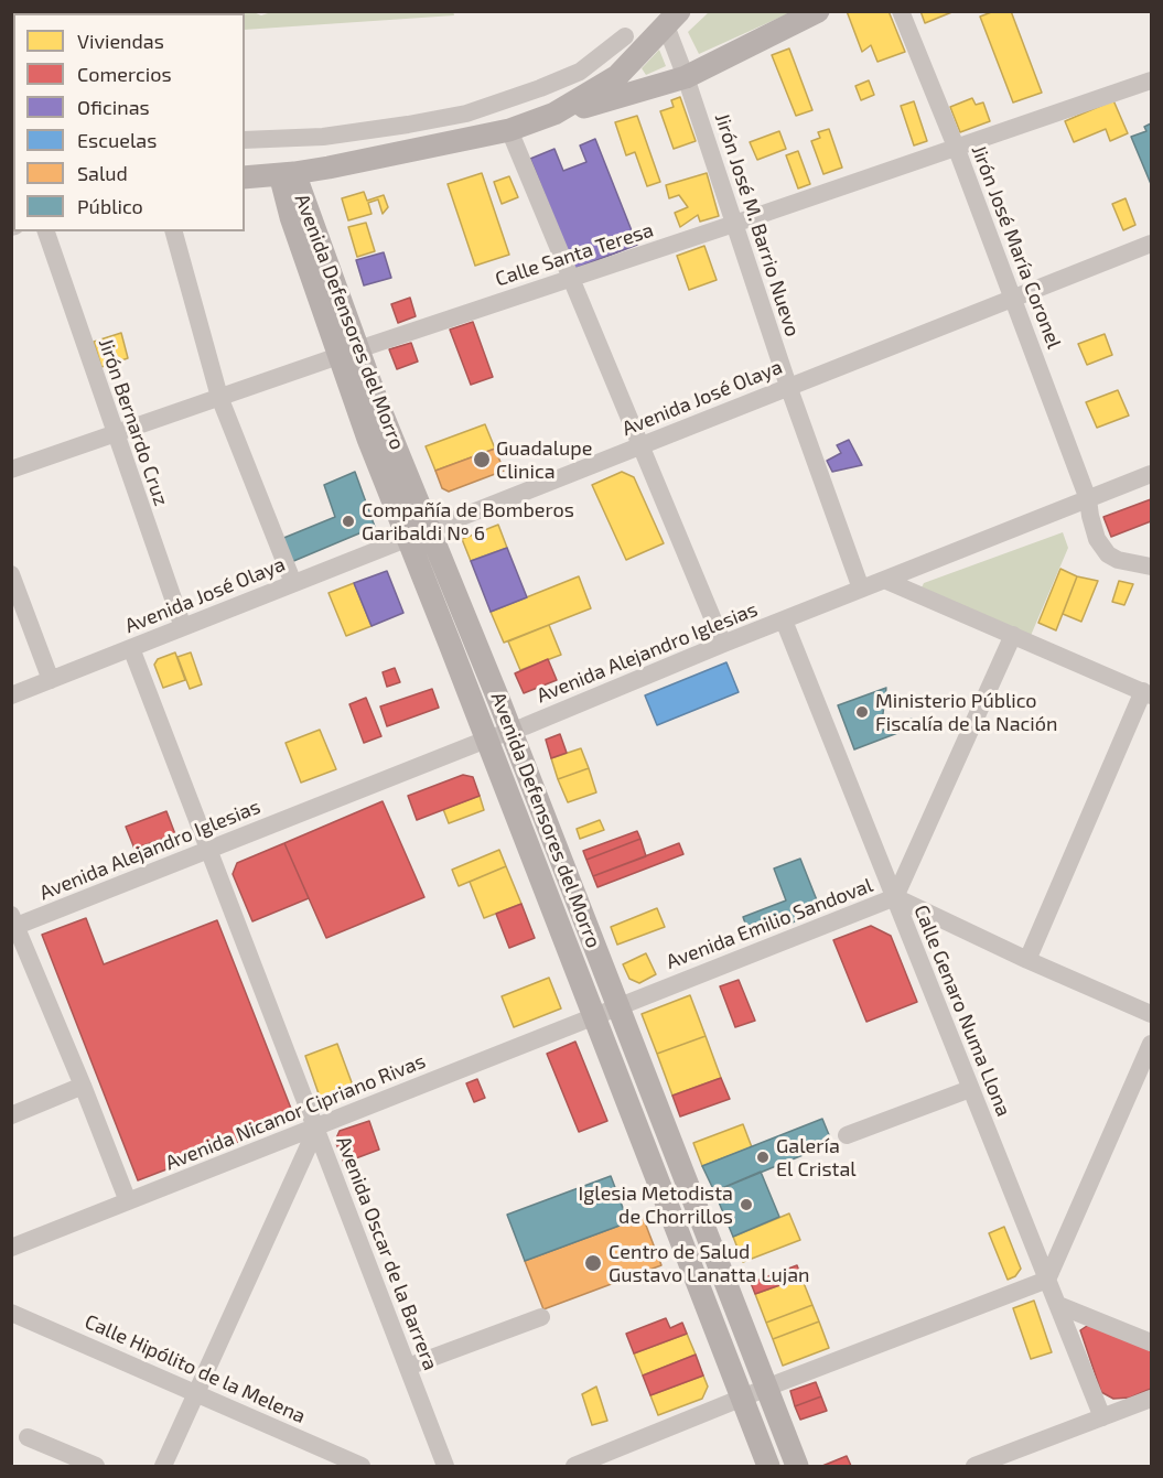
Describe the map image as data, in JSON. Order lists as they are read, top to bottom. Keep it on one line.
{"streets":{"main road":["Avenida Defensores del Morro"],"street":["Jirón José M. Barrio Nuevo","Jirón José María Coronel","Calle Santa Teresa","Avenida José Olaya","Jirón Bernardo Cruz","Avenida Alejandro Iglesias","Avenida Emilio Sandoval","Calle Genaro Numa Llona","Avenida Nicanor Cipriano Rivas","Avenida Oscar de la Barrera","Calle Hipólito de la Melena"]},"crossings":[["Jirón José M. Barrio Nuevo","Calle Santa Teresa"],["Jirón José M. Barrio Nuevo","Avenida José Olaya"],["Jirón José M. Barrio Nuevo","Avenida Alejandro Iglesias"],["Jirón José María Coronel","Calle Santa Teresa"],["Jirón José María Coronel","Avenida José Olaya"],["Jirón José María Coronel","Avenida Alejandro Iglesias"],["Calle Santa Teresa","Avenida Defensores del Morro"],["Calle Santa Teresa","Jirón Bernardo Cruz"],["Avenida Defensores del Morro","Avenida José Olaya"],["Avenida Defensores del Morro","Avenida Alejandro Iglesias"],["Avenida Defensores del Morro","Avenida Emilio Sandoval"],["Avenida Defensores del Morro","Avenida Nicanor Cipriano Rivas"],["Avenida José Olaya","Jirón Bernardo Cruz"],["Avenida José Olaya","Avenida Oscar de la Barrera"],["Avenida Alejandro Iglesias","Calle Genaro Numa Llona"],["Avenida Alejandro Iglesias","Avenida Oscar de la Barrera"],["Avenida Emilio Sandoval","Calle Genaro Numa Llona"],["Avenida Emilio Sandoval","Avenida Nicanor Cipriano Rivas"],["Avenida Nicanor Cipriano Rivas","Avenida Oscar de la Barrera"]],"places":["Guadalupe Clinica","Compañía de Bomberos Garibaldi Nº 6","Ministerio Público Fiscalía de la Nación","Galería El Cristal","Iglesia Metodista de Chorrillos","Centro de Salud Gustavo Lanatta Lujan"],"legend":["Viviendas","Comercios","Oficinas","Escuelas","Salud","Público"]}
